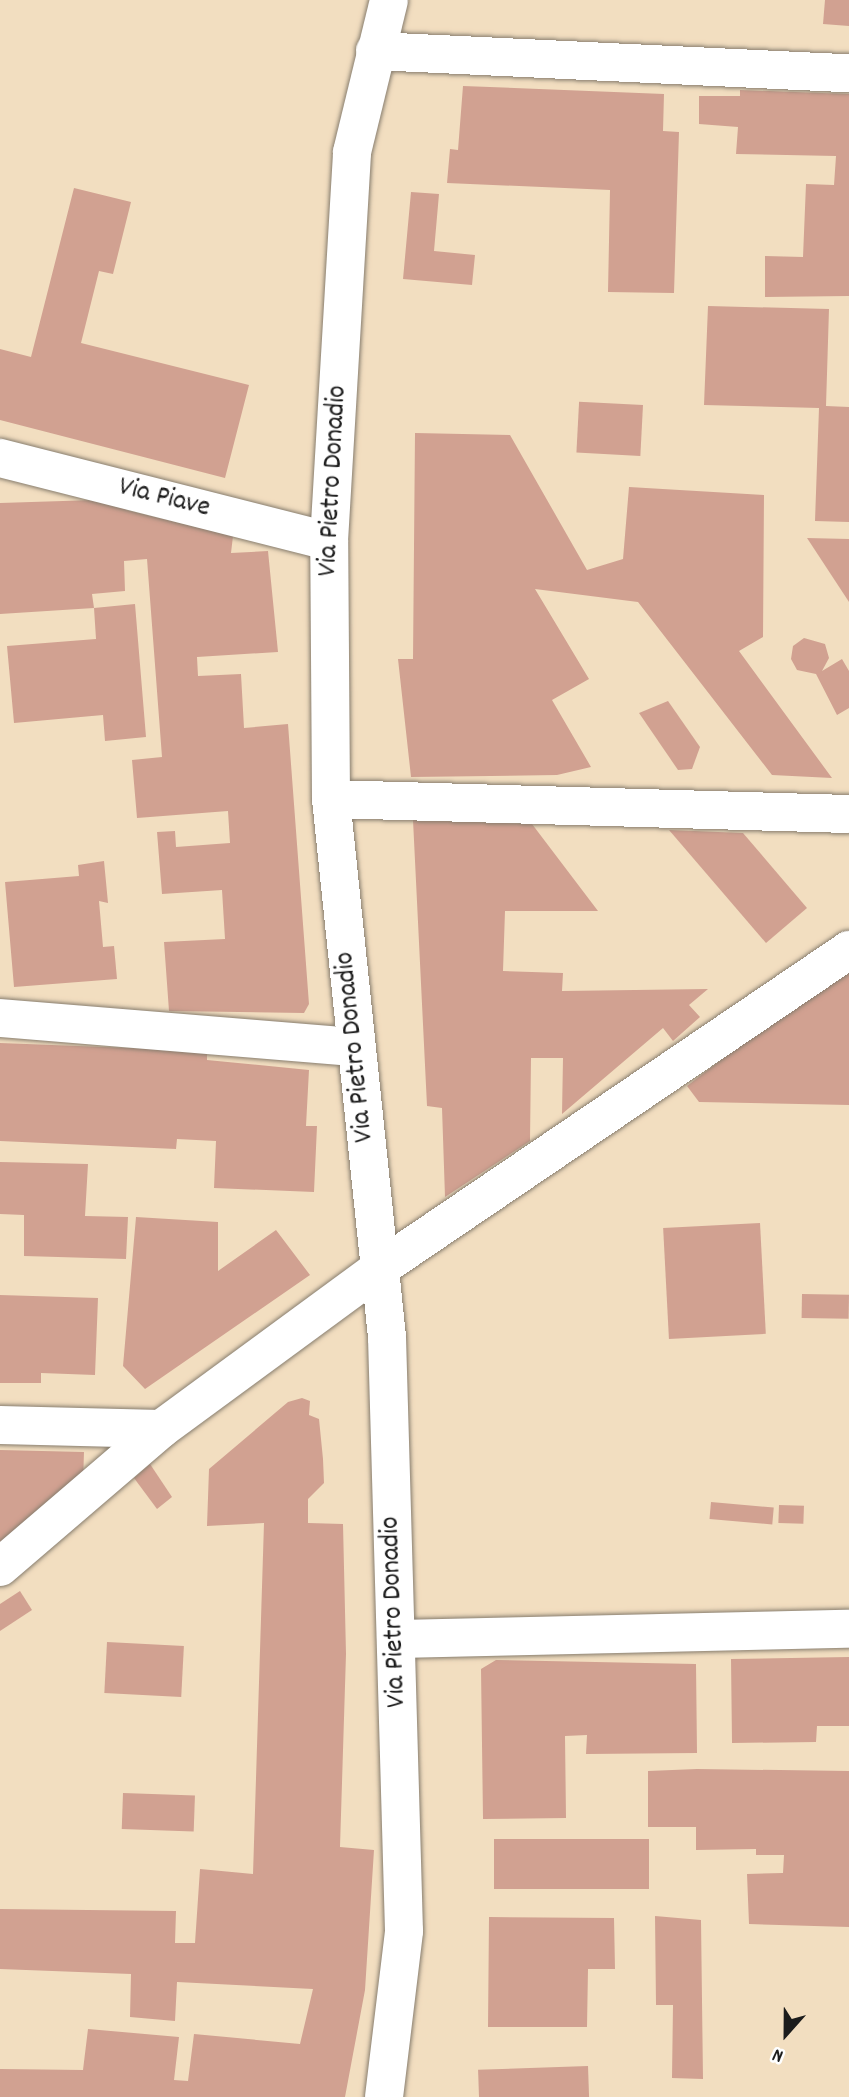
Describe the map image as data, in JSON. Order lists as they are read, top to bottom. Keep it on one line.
{"streets":{"street":["Via Pietro Donadio","Via Piave"]},"crossings":[["Via Pietro Donadio","Via Piave"]],"north":"bottom"}
